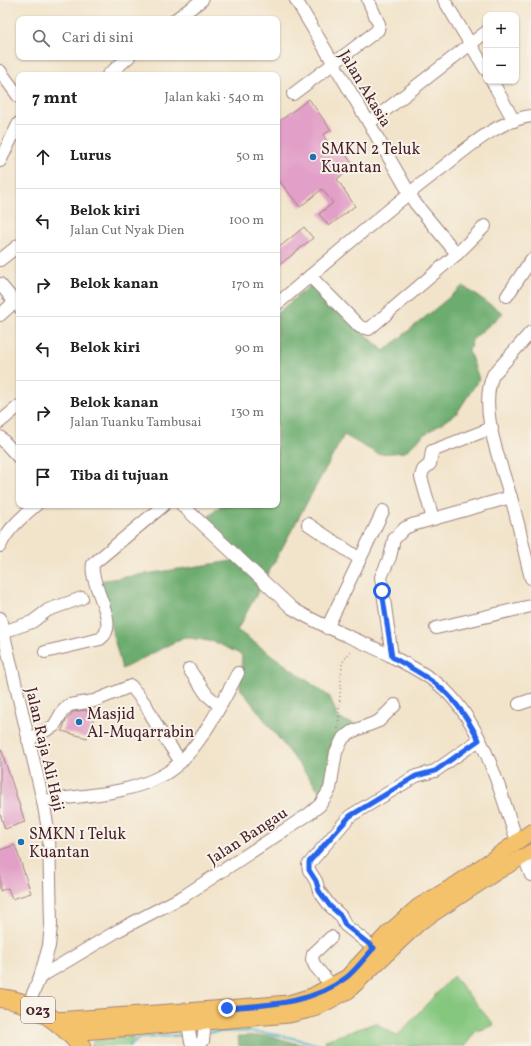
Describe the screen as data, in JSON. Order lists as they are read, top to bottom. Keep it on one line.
{"streets":{"highway":["023"],"street":["Jalan Akasia","Jalan Raja Ali Haji","Jalan Bangau"]},"crossings":[["Jalan Raja Ali Haji","Jalan Bangau"],["Jalan Raja Ali Haji","023"]],"places":["SMKN 2 Teluk Kuantan","Masjid Al-Muqarrabin","SMKN 1 Teluk Kuantan"],"page":{"map_buttons":["+","−"],"search":"Cari di sini","heading":["7 mnt","Jalan kaki · 540 m"],"list":[["Lurus","50 m"],["Belok kiri","Jalan Cut Nyak Dien","100 m"],["Belok kanan","170 m"],["Belok kiri","90 m"],["Belok kanan","Jalan Tuanku Tambusai","130 m"],"Tiba di tujuan"]}}
